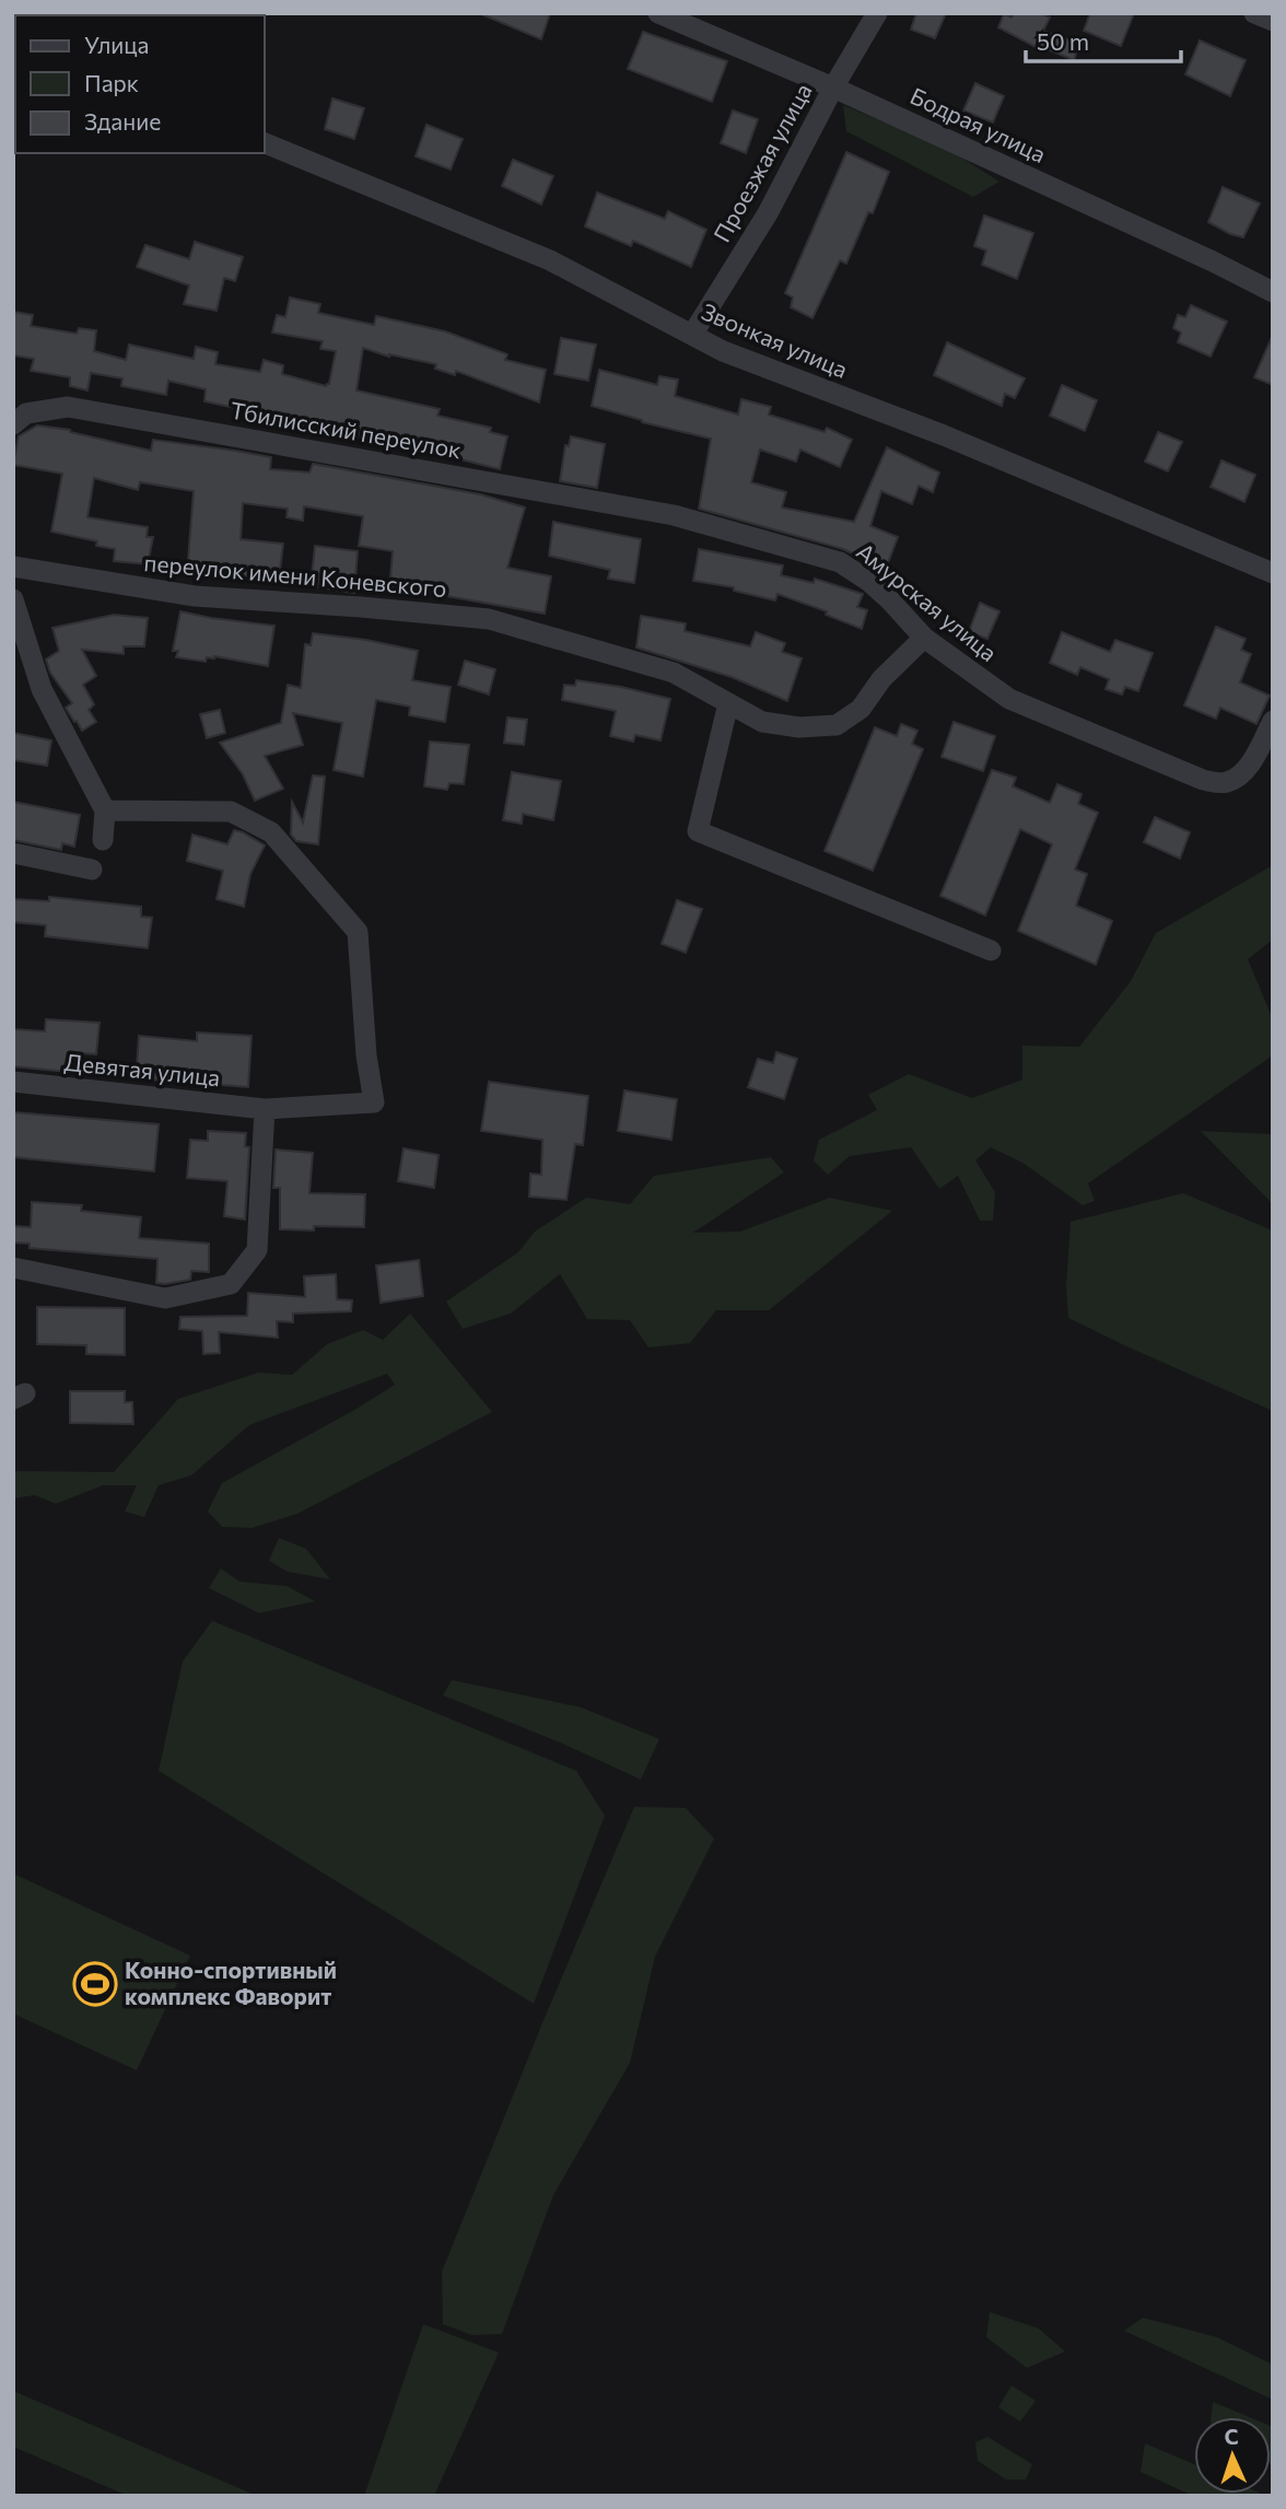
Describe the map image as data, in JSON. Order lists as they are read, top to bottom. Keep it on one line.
{"streets":{"street":["Бодрая улица","Проезжая улица","Звонкая улица","Тбилисский переулок","переулок имени Коневского","Амурская улица","Девятая улица"]},"crossings":[["Бодрая улица","Проезжая улица"],["Проезжая улица","Звонкая улица"],["Тбилисский переулок","Амурская улица"],["переулок имени Коневского","Амурская улица"]],"places":{"sports":["Конно-спортивный комплекс Фаворит"]},"legend":["Улица","Парк","Здание"],"scale_bar":"50 m","north":"top"}
